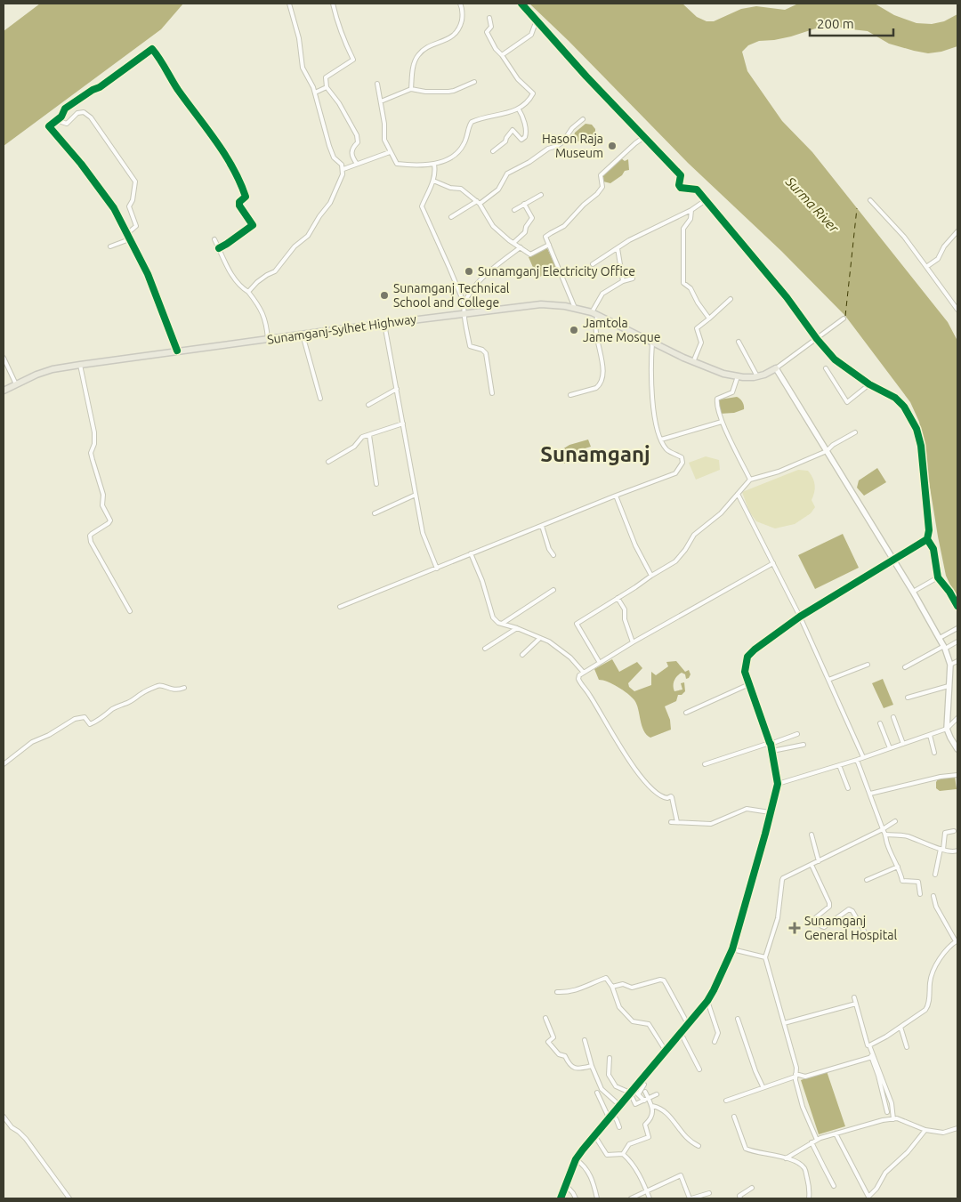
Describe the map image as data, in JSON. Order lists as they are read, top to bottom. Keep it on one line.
{"streets":{"main road":["Sunamganj-Sylhet Highway"]},"districts":["Sunamganj"],"water":["Surma River"],"places":{"other":["Hason Raja Museum","Sunamganj Electricity Office","Sunamganj Technical School and College","Jamtola Jame Mosque"],"health":["Sunamganj General Hospital"]},"scale_bar":"200 m"}
